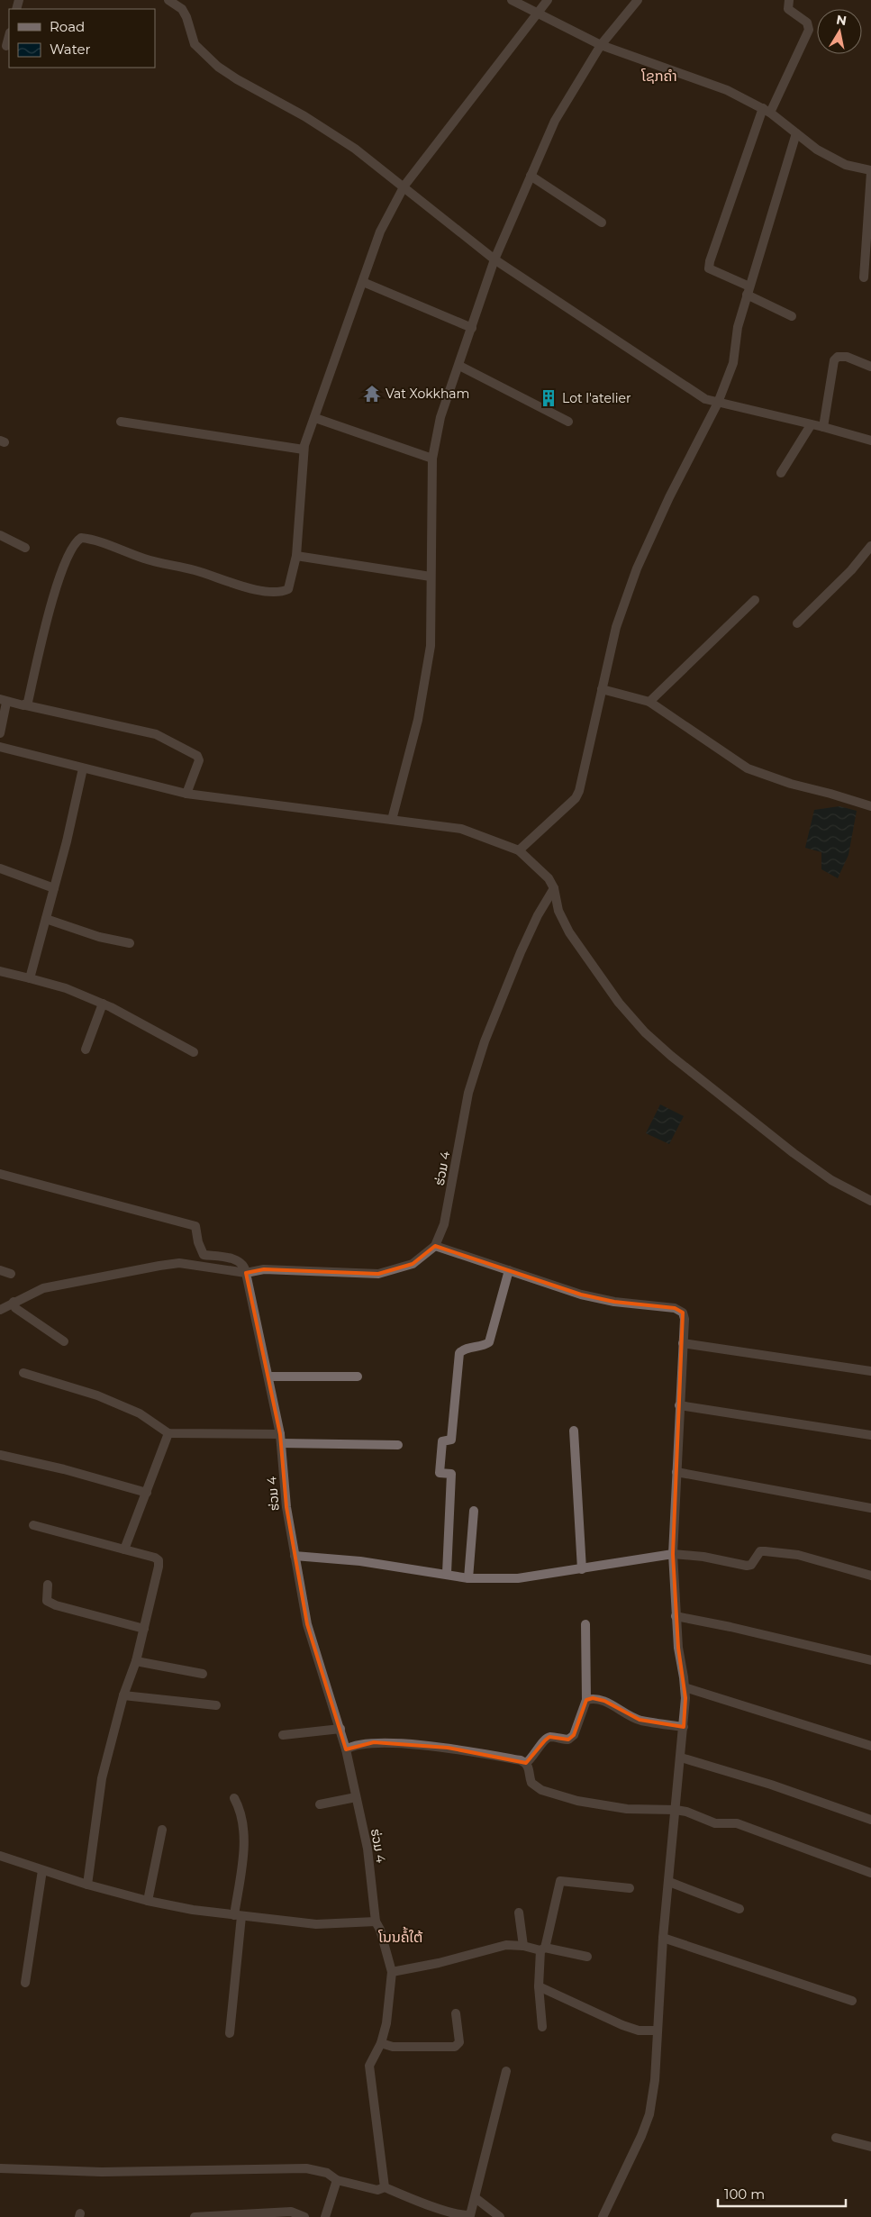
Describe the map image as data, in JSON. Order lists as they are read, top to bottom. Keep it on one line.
{"streets":{"street":["ຮ່ວມ 4"]},"districts":["ໂຊກຄຳ","ໂນນຄໍ້ໃຕ້"],"places":{"temple":["Vat Xokkham"],"building":["Lot l'atelier"]},"legend":["Road","Water"],"scale_bar":"100 m","north":"top"}
